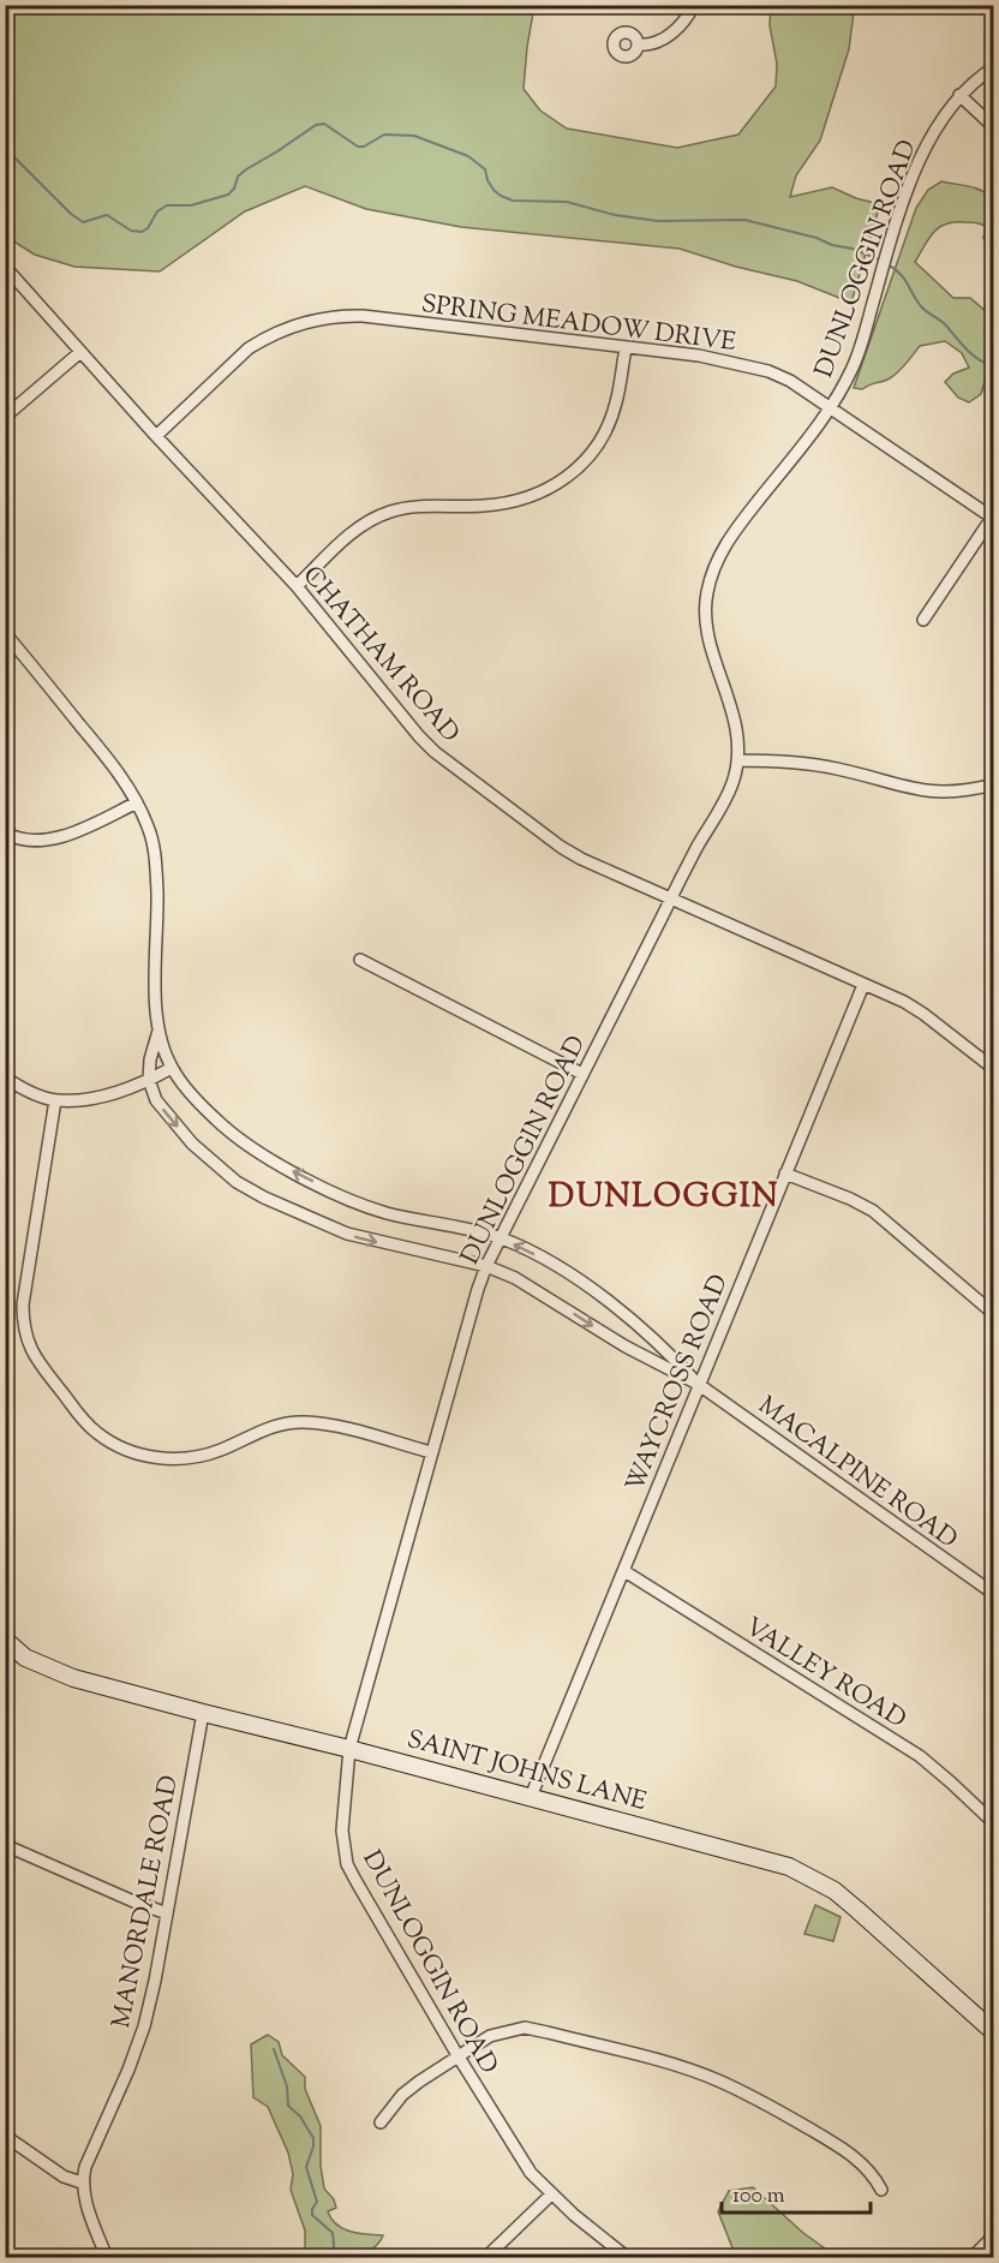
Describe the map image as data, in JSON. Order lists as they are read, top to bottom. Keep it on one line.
{"streets":{"street":["DUNLOGGIN ROAD","SPRING MEADOW DRIVE","CHATHAM ROAD","WAYCROSS ROAD","MACALPINE ROAD","VALLEY ROAD","SAINT JOHNS LANE","MANORDALE ROAD"]},"crossings":[["DUNLOGGIN ROAD","SPRING MEADOW DRIVE"],["DUNLOGGIN ROAD","CHATHAM ROAD"],["DUNLOGGIN ROAD","MACALPINE ROAD"],["DUNLOGGIN ROAD","SAINT JOHNS LANE"],["SPRING MEADOW DRIVE","CHATHAM ROAD"],["CHATHAM ROAD","WAYCROSS ROAD"],["WAYCROSS ROAD","MACALPINE ROAD"],["WAYCROSS ROAD","VALLEY ROAD"],["WAYCROSS ROAD","SAINT JOHNS LANE"],["SAINT JOHNS LANE","MANORDALE ROAD"]],"districts":["DUNLOGGIN"],"scale_bar":"100 m"}
